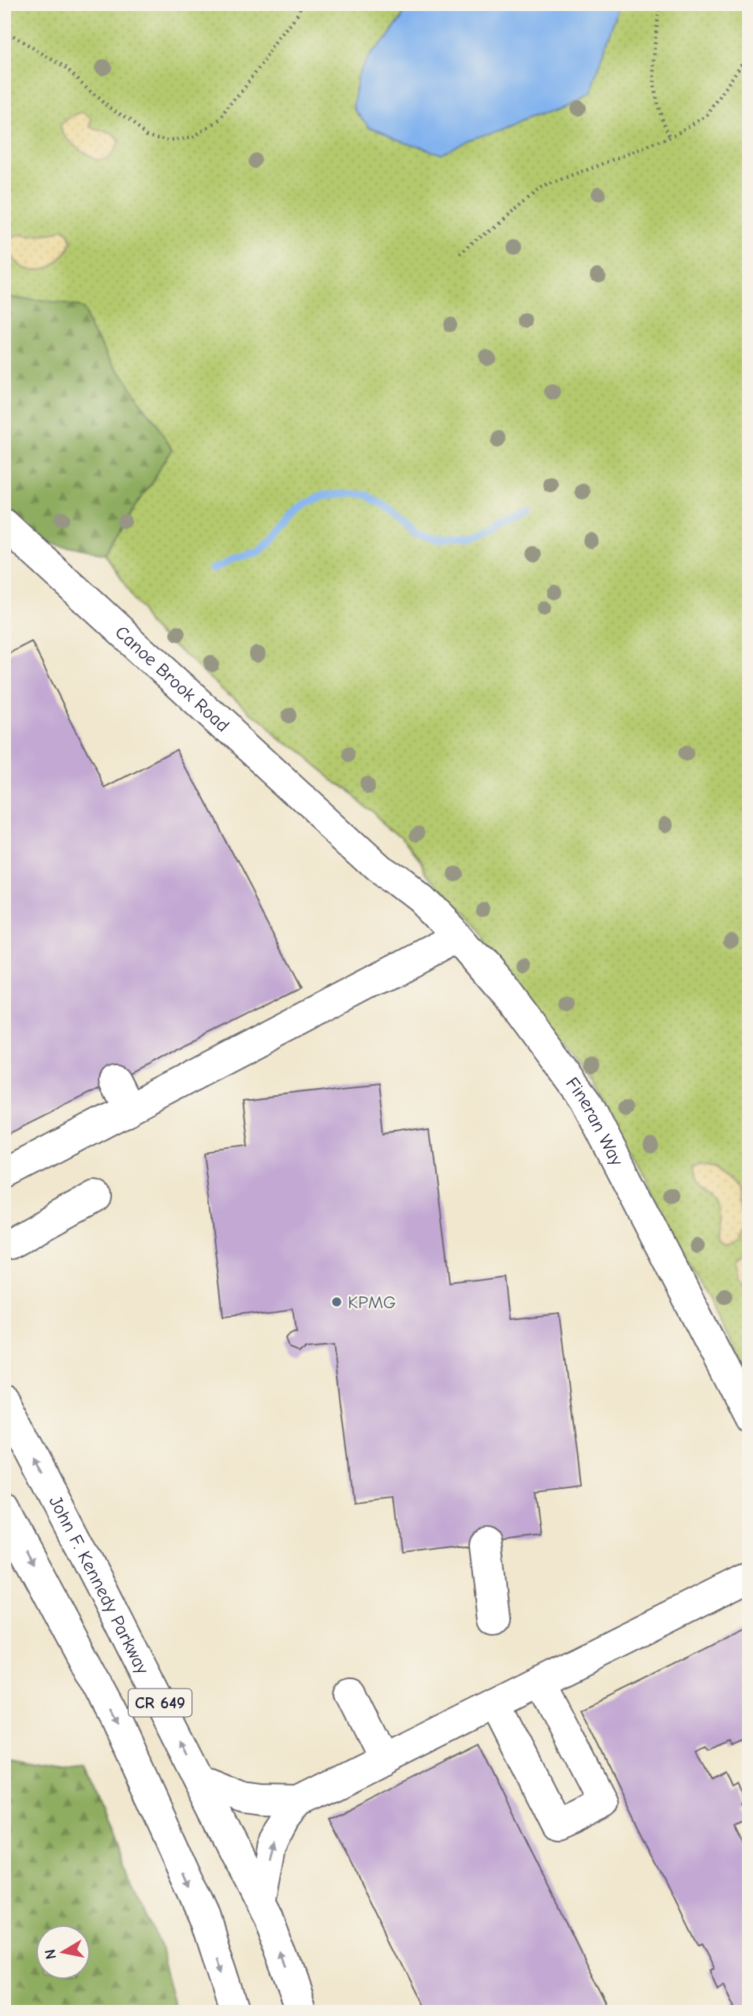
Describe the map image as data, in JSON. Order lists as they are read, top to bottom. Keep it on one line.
{"streets":{"main road":["Canoe Brook Road","Fineran Way","John F. Kennedy Parkway","CR 649"]},"crossings":[["Canoe Brook Road","Fineran Way"]],"places":["KPMG"],"north":"left"}
